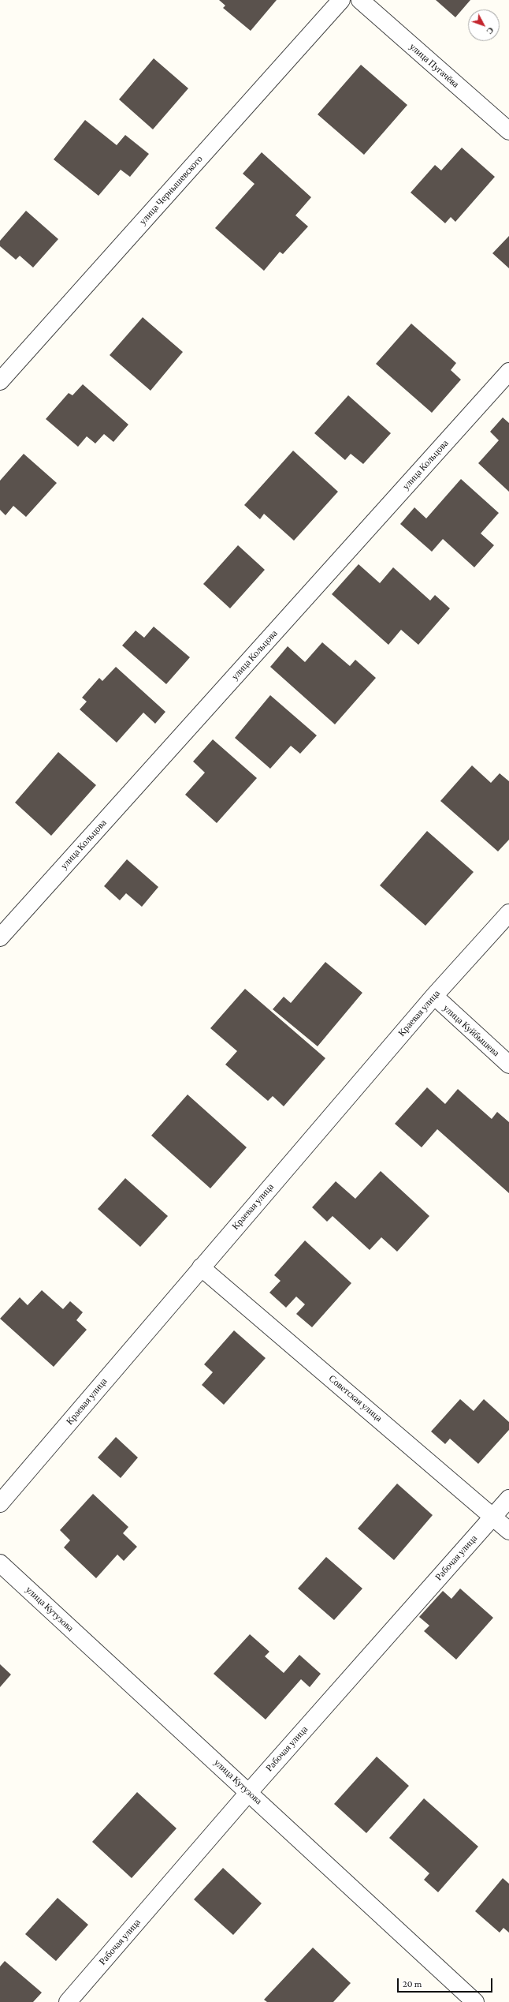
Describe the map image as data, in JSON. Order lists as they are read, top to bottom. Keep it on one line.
{"streets":{"street":["улица Пугачёва","улица Чернышевского","улица Кольцова","Краевая улица","улица Куйбышева","Советская улица","Рабочая улица","улица Кутузова"]},"crossings":[["Краевая улица","улица Куйбышева"],["Краевая улица","Советская улица"],["Советская улица","Рабочая улица"],["Рабочая улица","улица Кутузова"]],"scale_bar":"20 m","north":"bottom right"}
